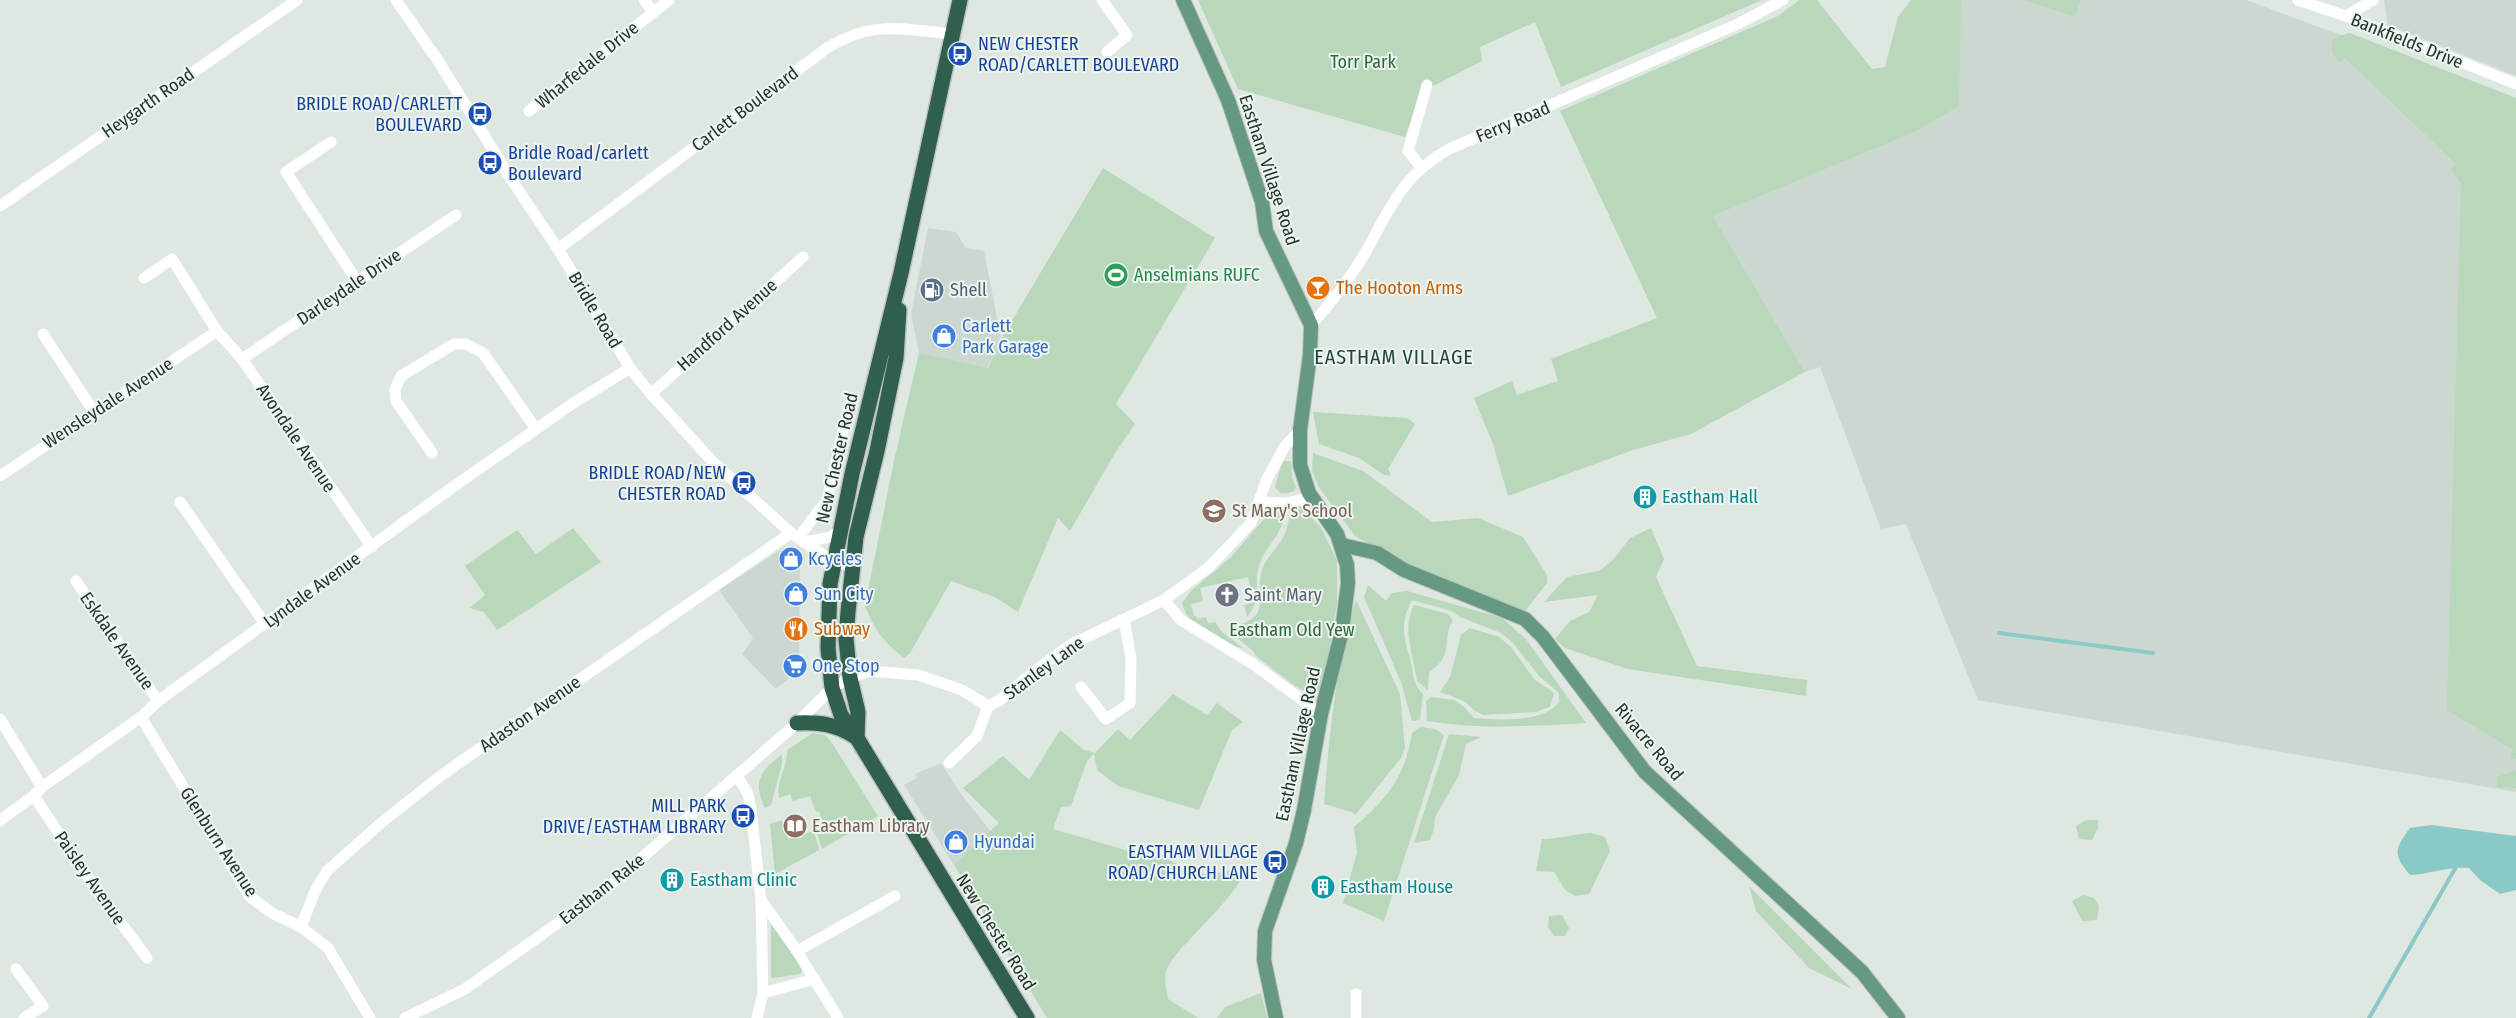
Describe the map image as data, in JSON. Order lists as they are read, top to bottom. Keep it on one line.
{"streets":{"highway":["New Chester Road"],"main road":["Eastham Village Road","Rivacre Road"],"street":["Bankfields Drive","Wharfedale Drive","Heygarth Road","Carlett Boulevard","Ferry Road","Darleydale Drive","Bridle Road","Handford Avenue","Wensleydale Avenue","Avondale Avenue","Lyndale Avenue","Eskdale Avenue","Stanley Lane","Adaston Avenue","Glenburn Avenue","Paisley Avenue","Eastham Rake"]},"crossings":[["Carlett Boulevard","Bridle Road"],["Carlett Boulevard","New Chester Road"],["Ferry Road","Eastham Village Road"],["Eastham Village Road","Stanley Lane"],["Eastham Village Road","Rivacre Road"],["Darleydale Drive","Avondale Avenue"],["Bridle Road","Handford Avenue"],["Bridle Road","New Chester Road"],["Bridle Road","Lyndale Avenue"],["Bridle Road","Adaston Avenue"],["Wensleydale Avenue","Avondale Avenue"],["Avondale Avenue","Lyndale Avenue"],["New Chester Road","Stanley Lane"],["New Chester Road","Adaston Avenue"],["New Chester Road","Eastham Rake"],["Lyndale Avenue","Eskdale Avenue"],["Lyndale Avenue","Glenburn Avenue"],["Lyndale Avenue","Paisley Avenue"],["Stanley Lane","Eastham Rake"],["Adaston Avenue","Glenburn Avenue"]],"districts":["EASTHAM VILLAGE"],"parks":["Torr Park","Eastham Old Yew"],"places":{"bus stop":["NEW CHESTER ROAD/CARLETT BOULEVARD","BRIDLE ROAD/CARLETT BOULEVARD","Bridle Road/carlett Boulevard","BRIDLE ROAD/NEW CHESTER ROAD","MILL PARK DRIVE/EASTHAM LIBRARY","EASTHAM VILLAGE ROAD/CHURCH LANE"],"sports":["Anselmians RUFC"],"bar":["The Hooton Arms"],"fuel station":["Shell"],"shop":["Carlett Park Garage","Kcycles","Sun City","Hyundai"],"building":["Eastham Hall","Eastham Clinic","Eastham House"],"school or university":["St Mary's School"],"church":["Saint Mary"],"restaurant":["Subway"],"supermarket":["One Stop"],"library":["Eastham Library"]}}
